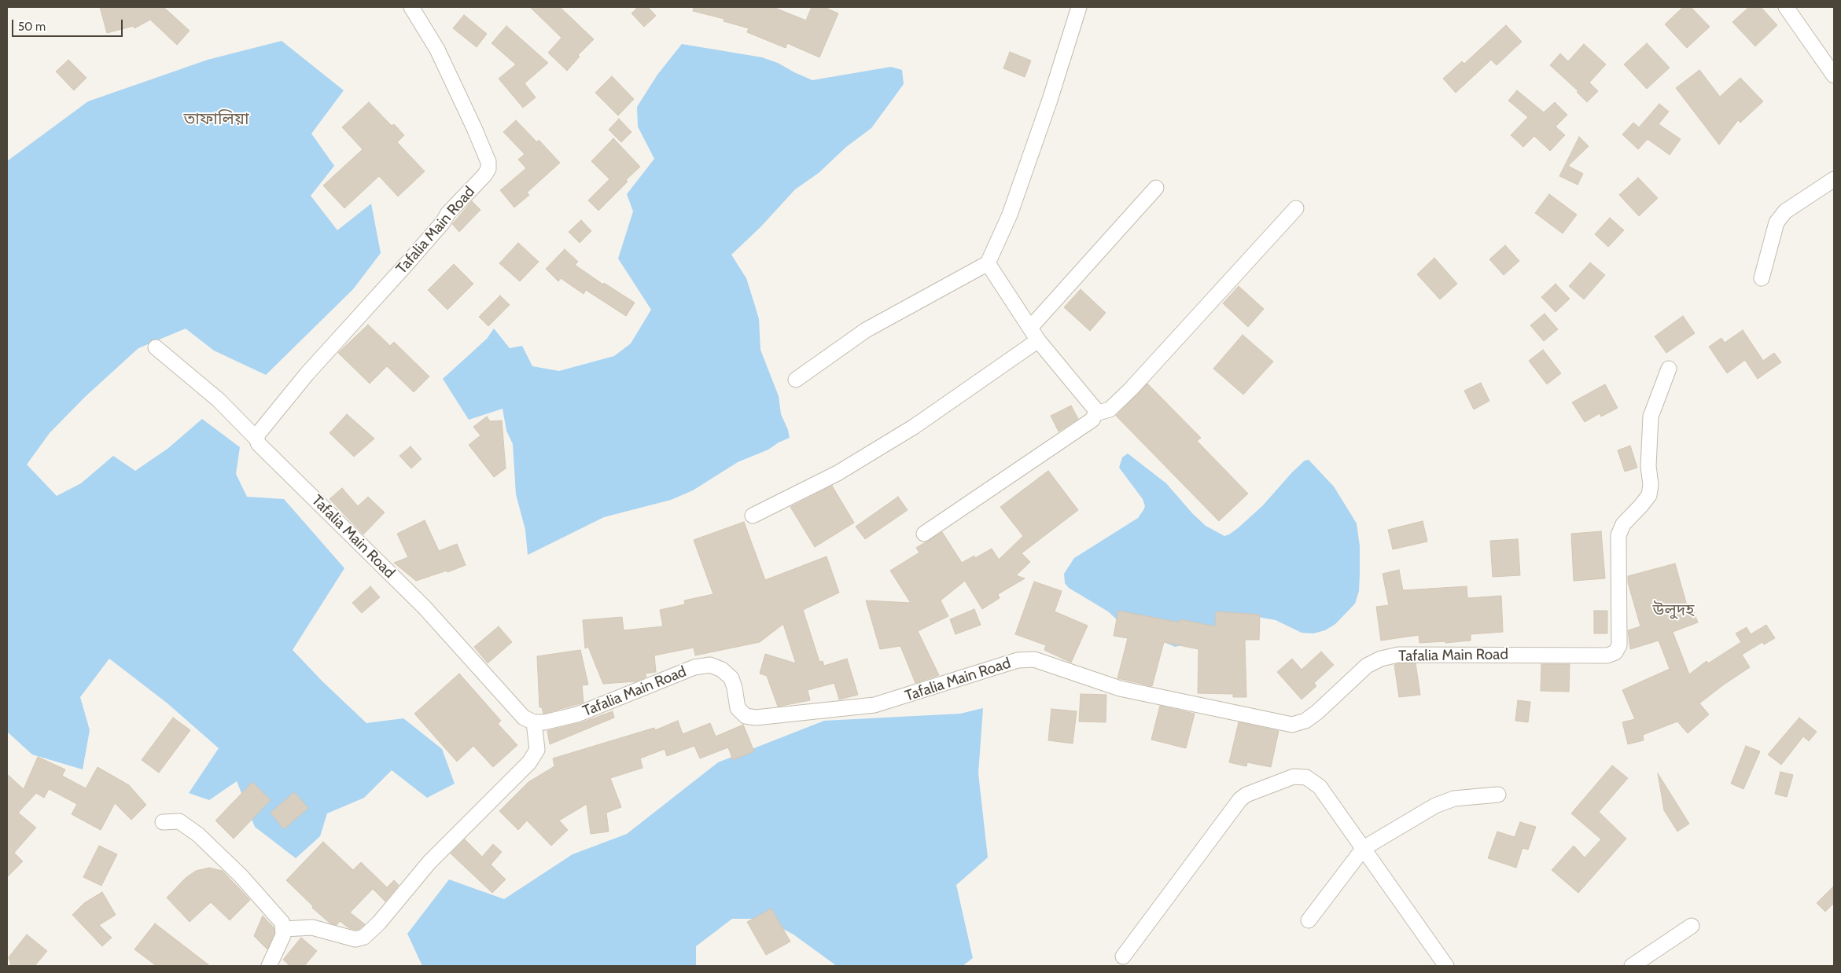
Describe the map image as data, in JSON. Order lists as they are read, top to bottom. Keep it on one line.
{"streets":{"street":["Tafalia Main Road"]},"districts":["তাফালিয়া","উলুদহ"],"scale_bar":"50 m"}
